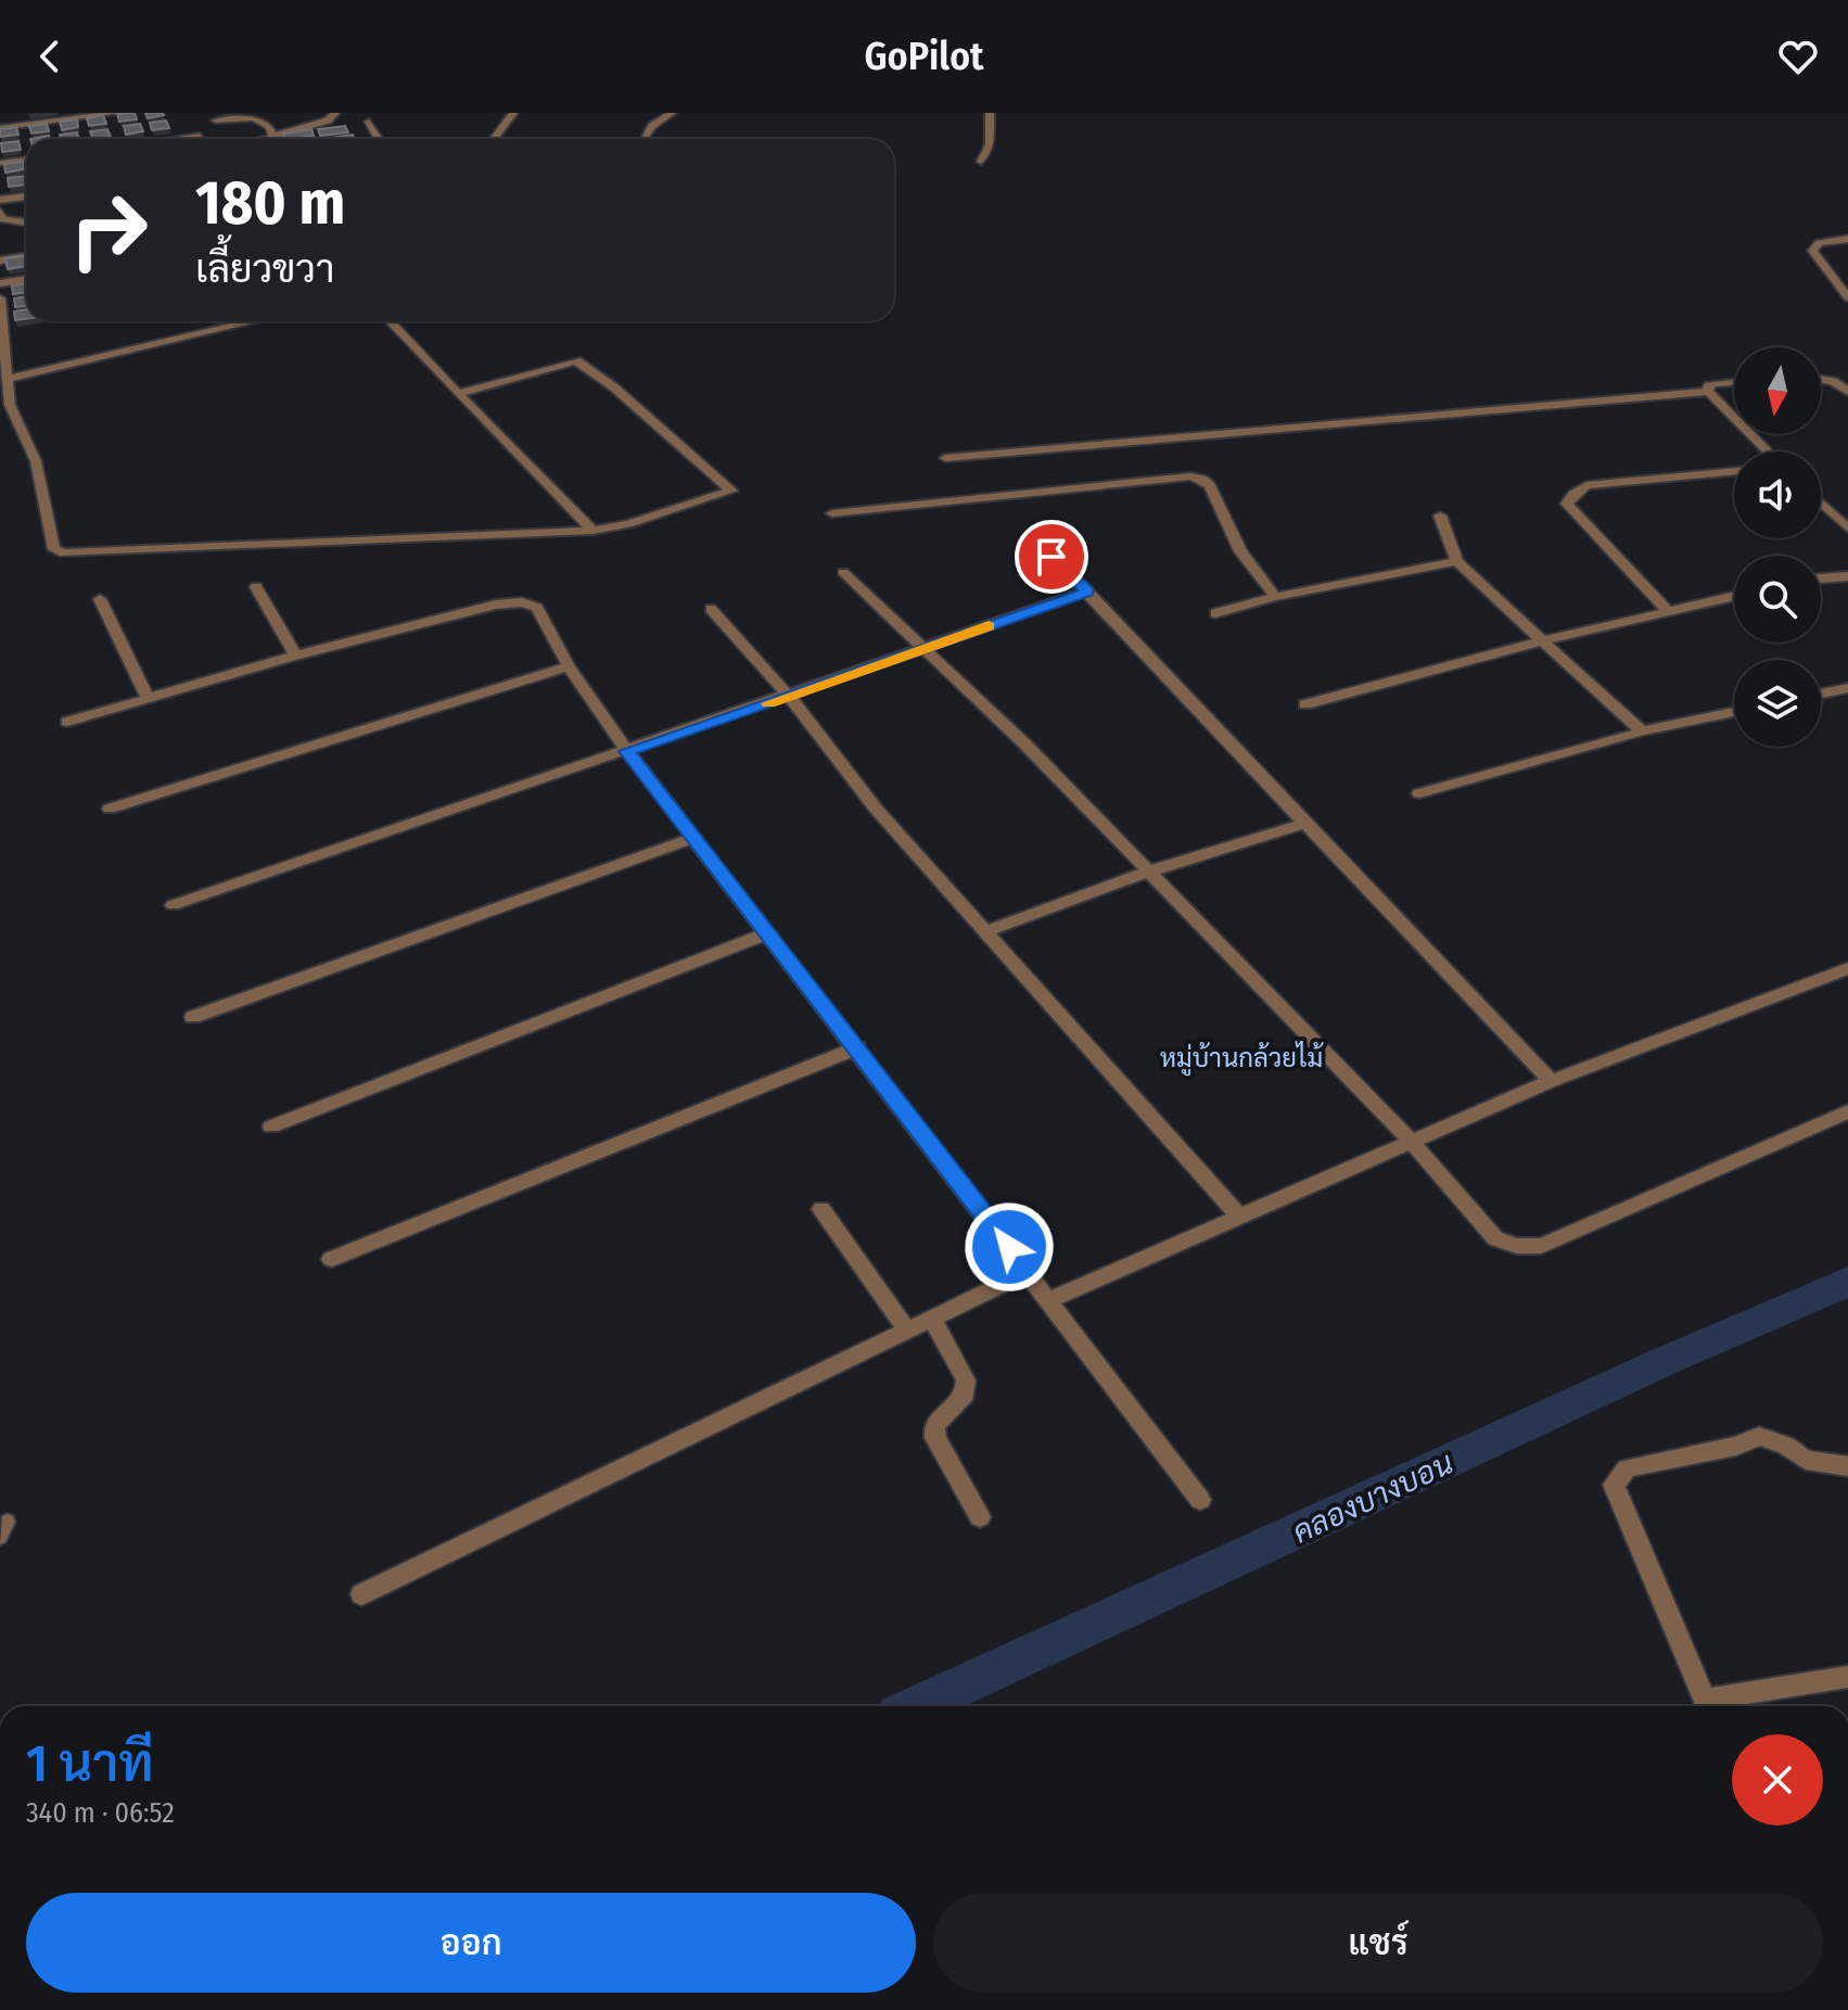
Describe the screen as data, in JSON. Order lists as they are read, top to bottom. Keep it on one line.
{"districts":["หมู่บ้านกล้วยไม้"],"water":["คลองบางบอน"],"north":"bottom","page":{"header":"GoPilot","turn":["180 m","เลี้ยวขวา"],"heading":["1 นาที","340 m · 06:52"],"buttons":["ออก","แชร์"]}}
